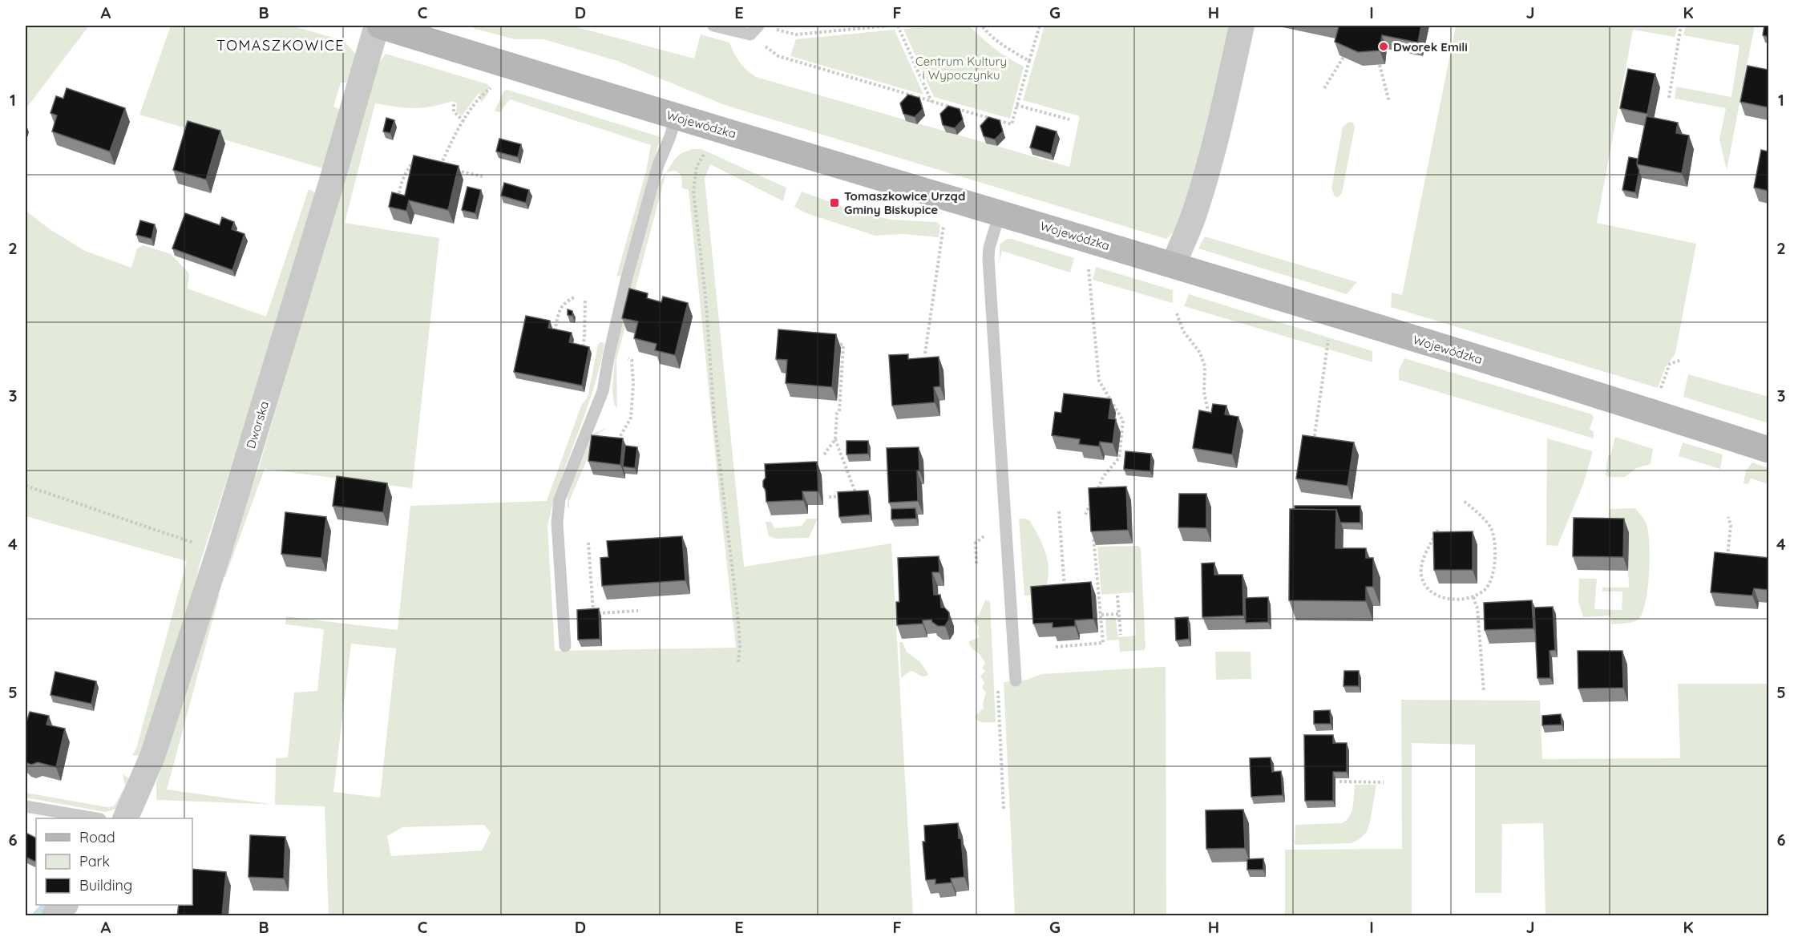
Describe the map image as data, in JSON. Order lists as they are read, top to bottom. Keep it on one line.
{"streets":{"main road":["Wojewódzka"],"street":["Dworska"]},"crossings":[["Wojewódzka","Dworska"]],"districts":["TOMASZKOWICE"],"parks":["Centrum Kultury i Wypoczynku"],"places":{"other":["Dworek Emili"],"transit":["Tomaszkowice Urząd Gminy Biskupice"]},"legend":["Road","Park","Building"],"grid":{"columns":["A","B","C","D","E","F","G","H","I","J","K"],"rows":["1","2","3","4","5","6"]}}
